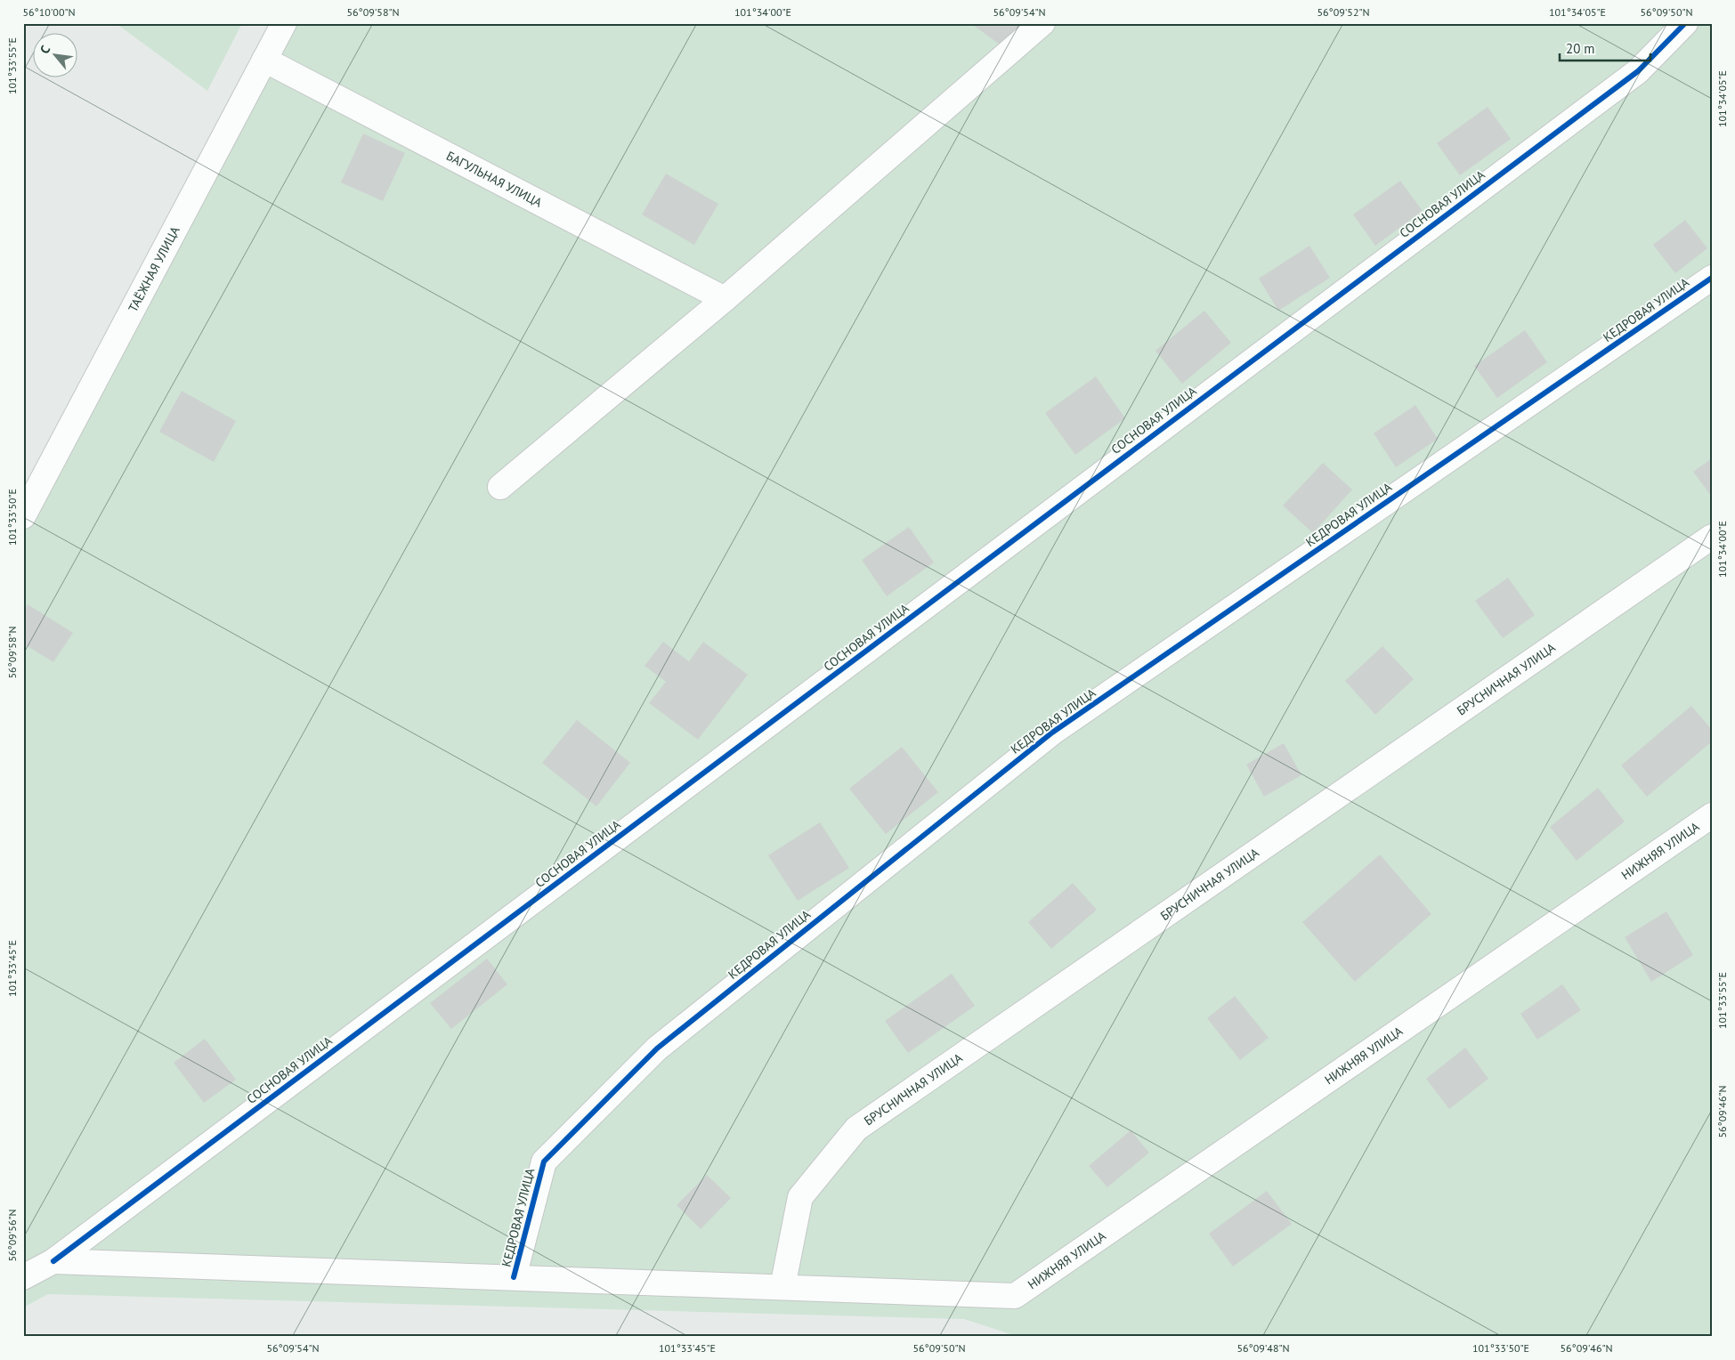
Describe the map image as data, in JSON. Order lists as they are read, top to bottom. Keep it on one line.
{"streets":{"street":["БАГУЛЬНАЯ УЛИЦА","СОСНОВАЯ УЛИЦА","ТАЁЖНАЯ УЛИЦА","КЕДРОВАЯ УЛИЦА","БРУСНИЧНАЯ УЛИЦА","НИЖНЯЯ УЛИЦА"]},"crossings":[["БАГУЛЬНАЯ УЛИЦА","ТАЁЖНАЯ УЛИЦА"],["БРУСНИЧНАЯ УЛИЦА","НИЖНЯЯ УЛИЦА"]],"scale_bar":"20 m","north":"top left","coordinates":["56°10'00\"N","56°09'58\"N","101°34'00\"E","56°09'54\"N","56°09'52\"N","101°34'05\"E","56°09'50\"N","101°33'55\"E","101°33'50\"E","101°33'45\"E","56°09'46\"N","56°09'56\"N","56°09'48\"N"]}
